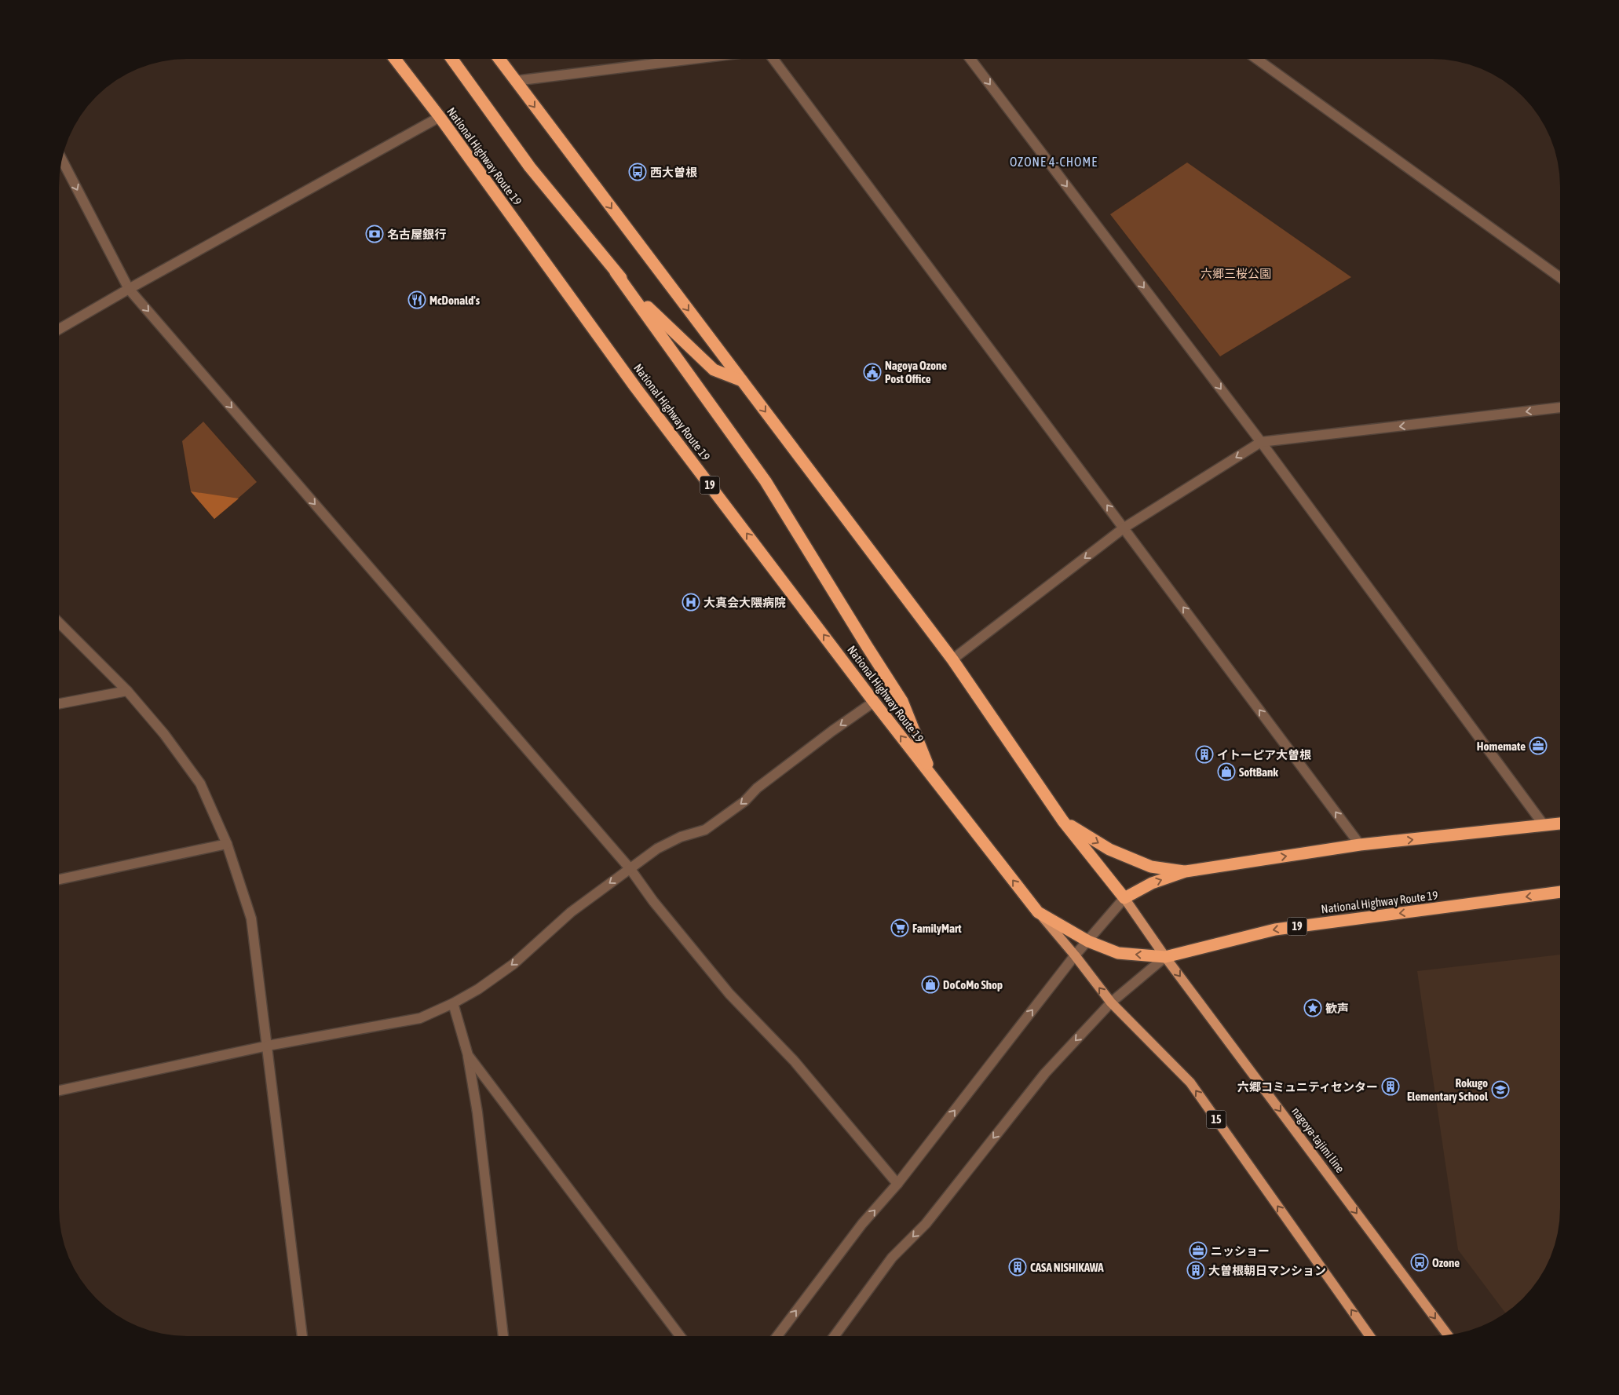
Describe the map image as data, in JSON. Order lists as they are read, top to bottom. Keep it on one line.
{"streets":{"highway":["National Highway Route 19","19"],"main road":["15","nagoya-tajimi line"]},"crossings":[["National Highway Route 19","15"],["National Highway Route 19","nagoya-tajimi line"]],"districts":["OZONE 4-CHOME"],"parks":["六郷三桜公園"],"places":{"bus stop":["西大曽根","Ozone"],"bank":["名古屋銀行"],"restaurant":["McDonald's"],"public building":["Nagoya Ozone Post Office"],"hospital":["大真会大隈病院"],"office":["Homemate","ニッショー"],"building":["イトーピア大曽根","六郷コミュニティセンター","CASA NISHIKAWA","大曽根朝日マンション"],"shop":["SoftBank","DoCoMo Shop"],"supermarket":["FamilyMart"],"place":["歓声"],"school or university":["Rokugo Elementary School"]}}
